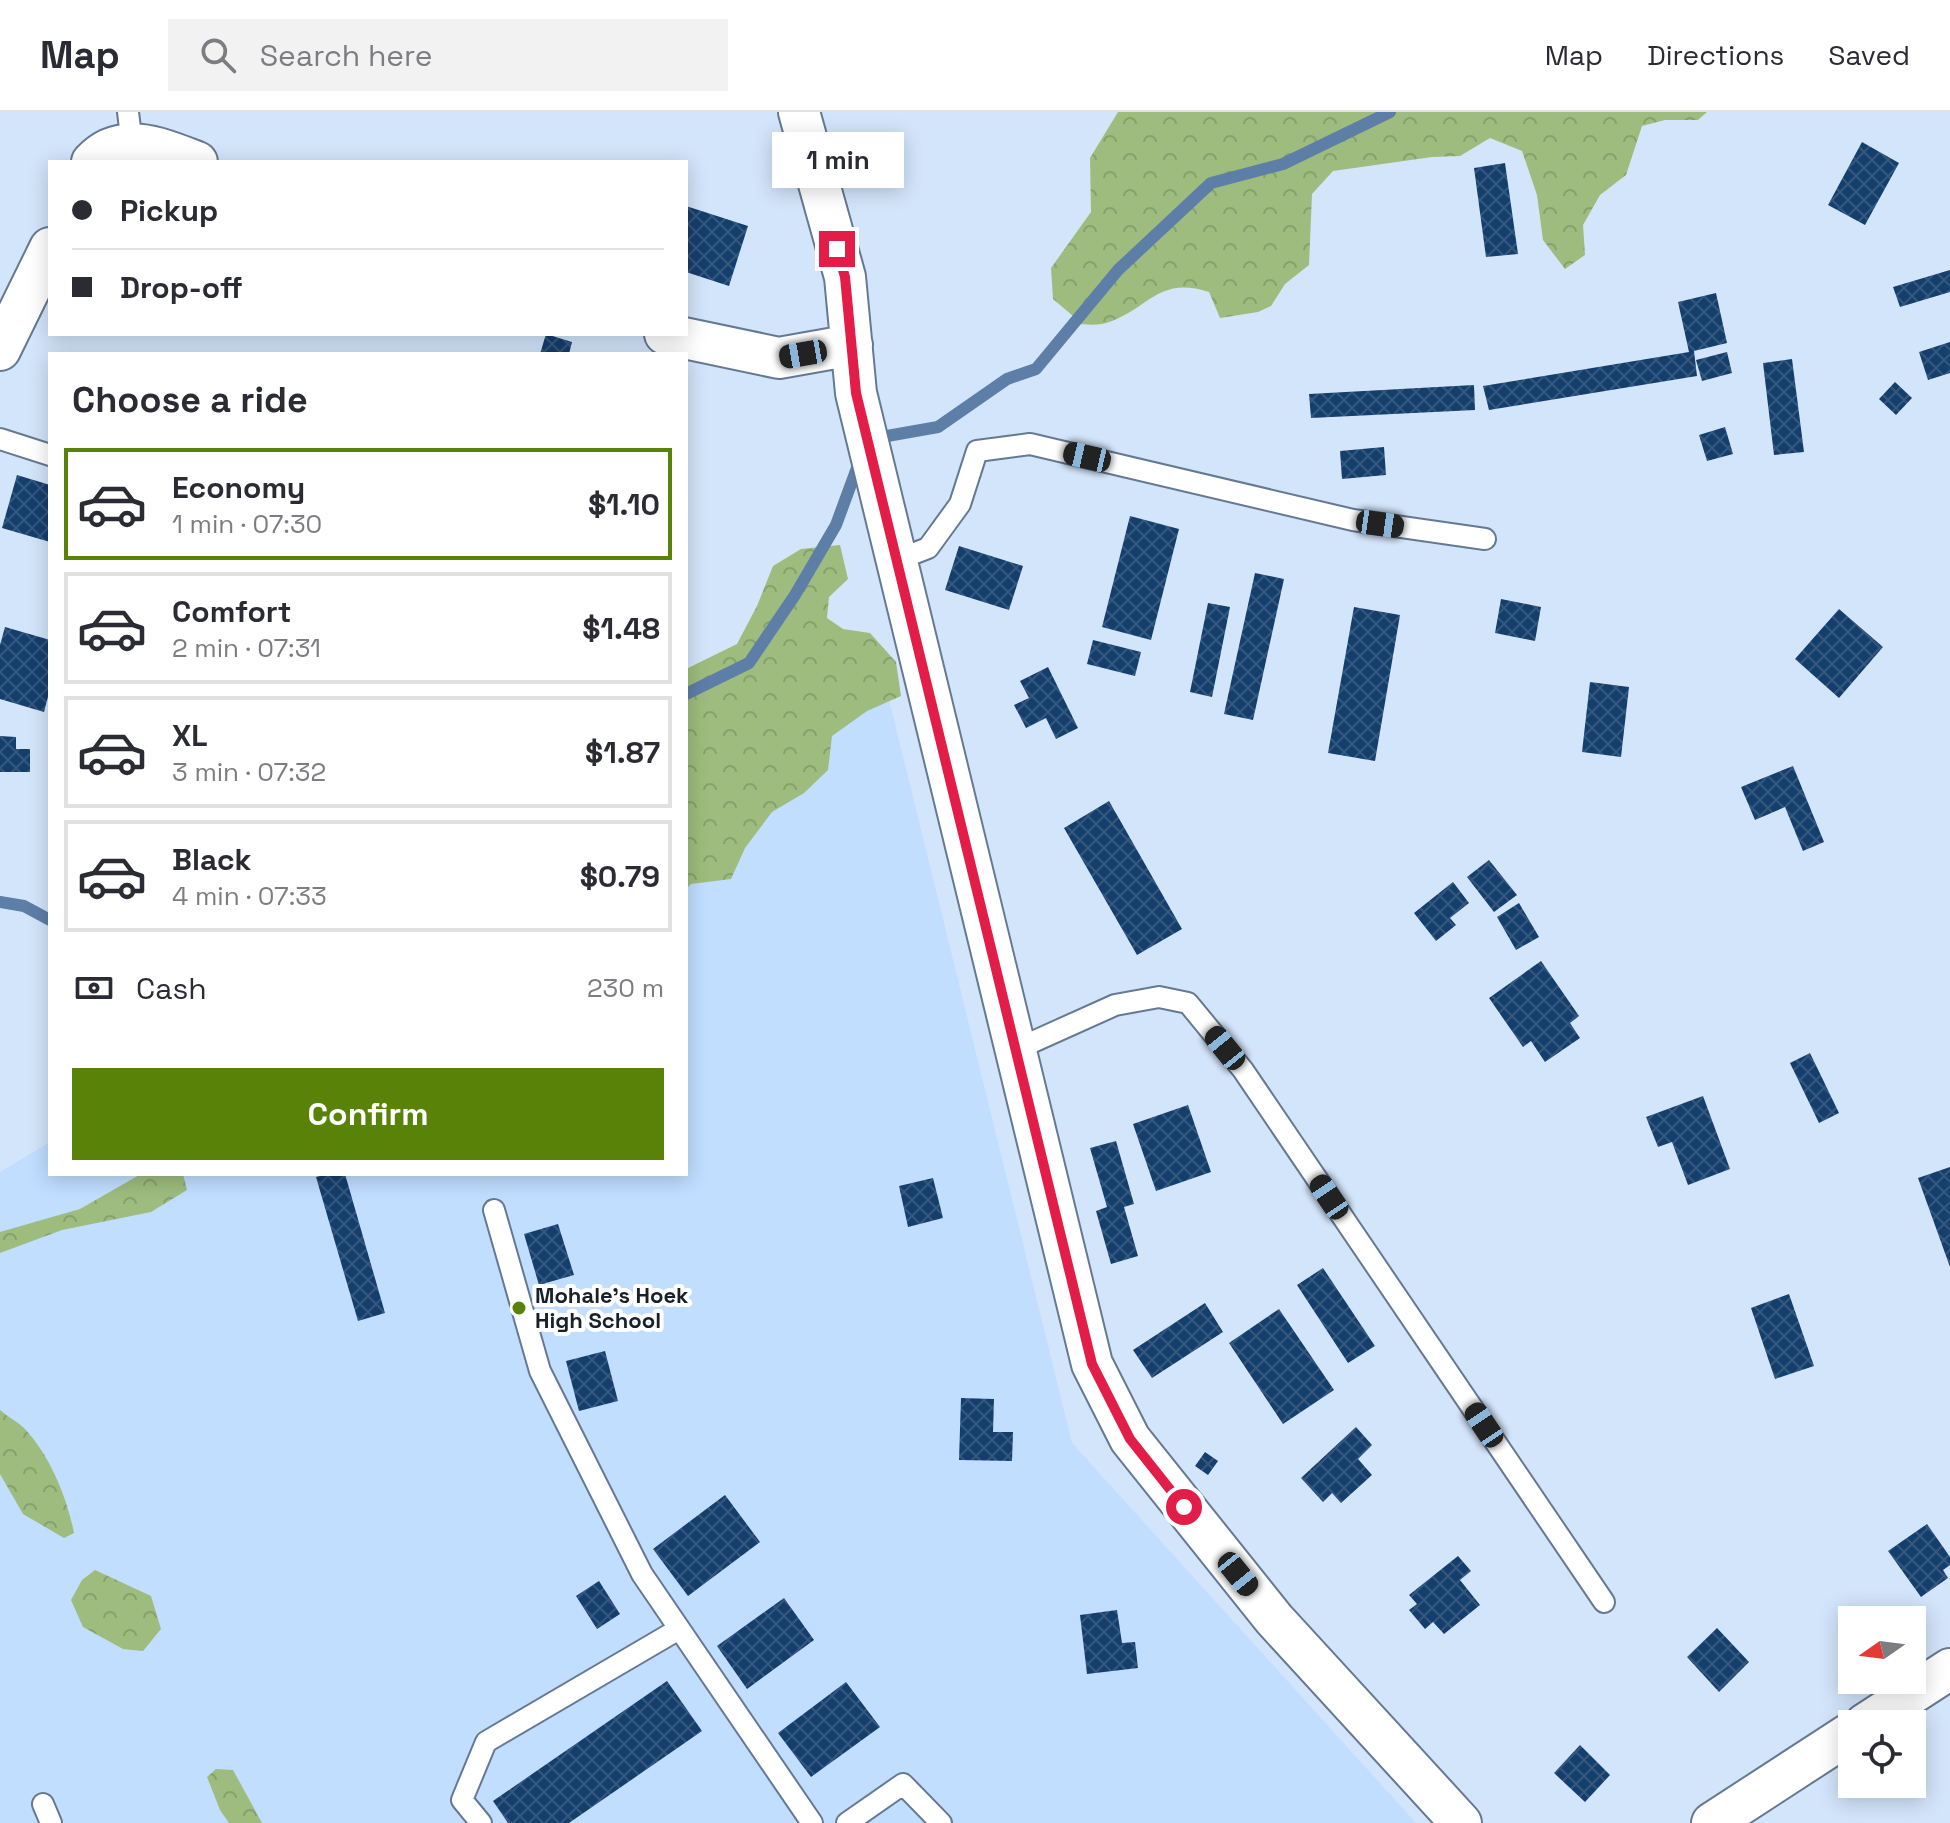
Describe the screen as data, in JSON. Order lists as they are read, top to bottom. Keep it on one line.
{"places":["Mohale's Hoek High School"],"north":"left","page":{"header":"Map","search":"Search here","nav":["Map","Directions","Saved"],"bubble":"1 min","banner":["Pickup","Drop-off"],"heading":"Choose a ride","list":[{"name":"Economy","note":"1 min · 07:30","value":"$1.10"},{"name":"Comfort","note":"2 min · 07:31","value":"$1.48"},{"name":"XL","note":"3 min · 07:32","value":"$1.87"},{"name":"Black","note":"4 min · 07:33","value":"$0.79"}],"pay":["Cash","230 m"],"buttons":"Confirm"}}
